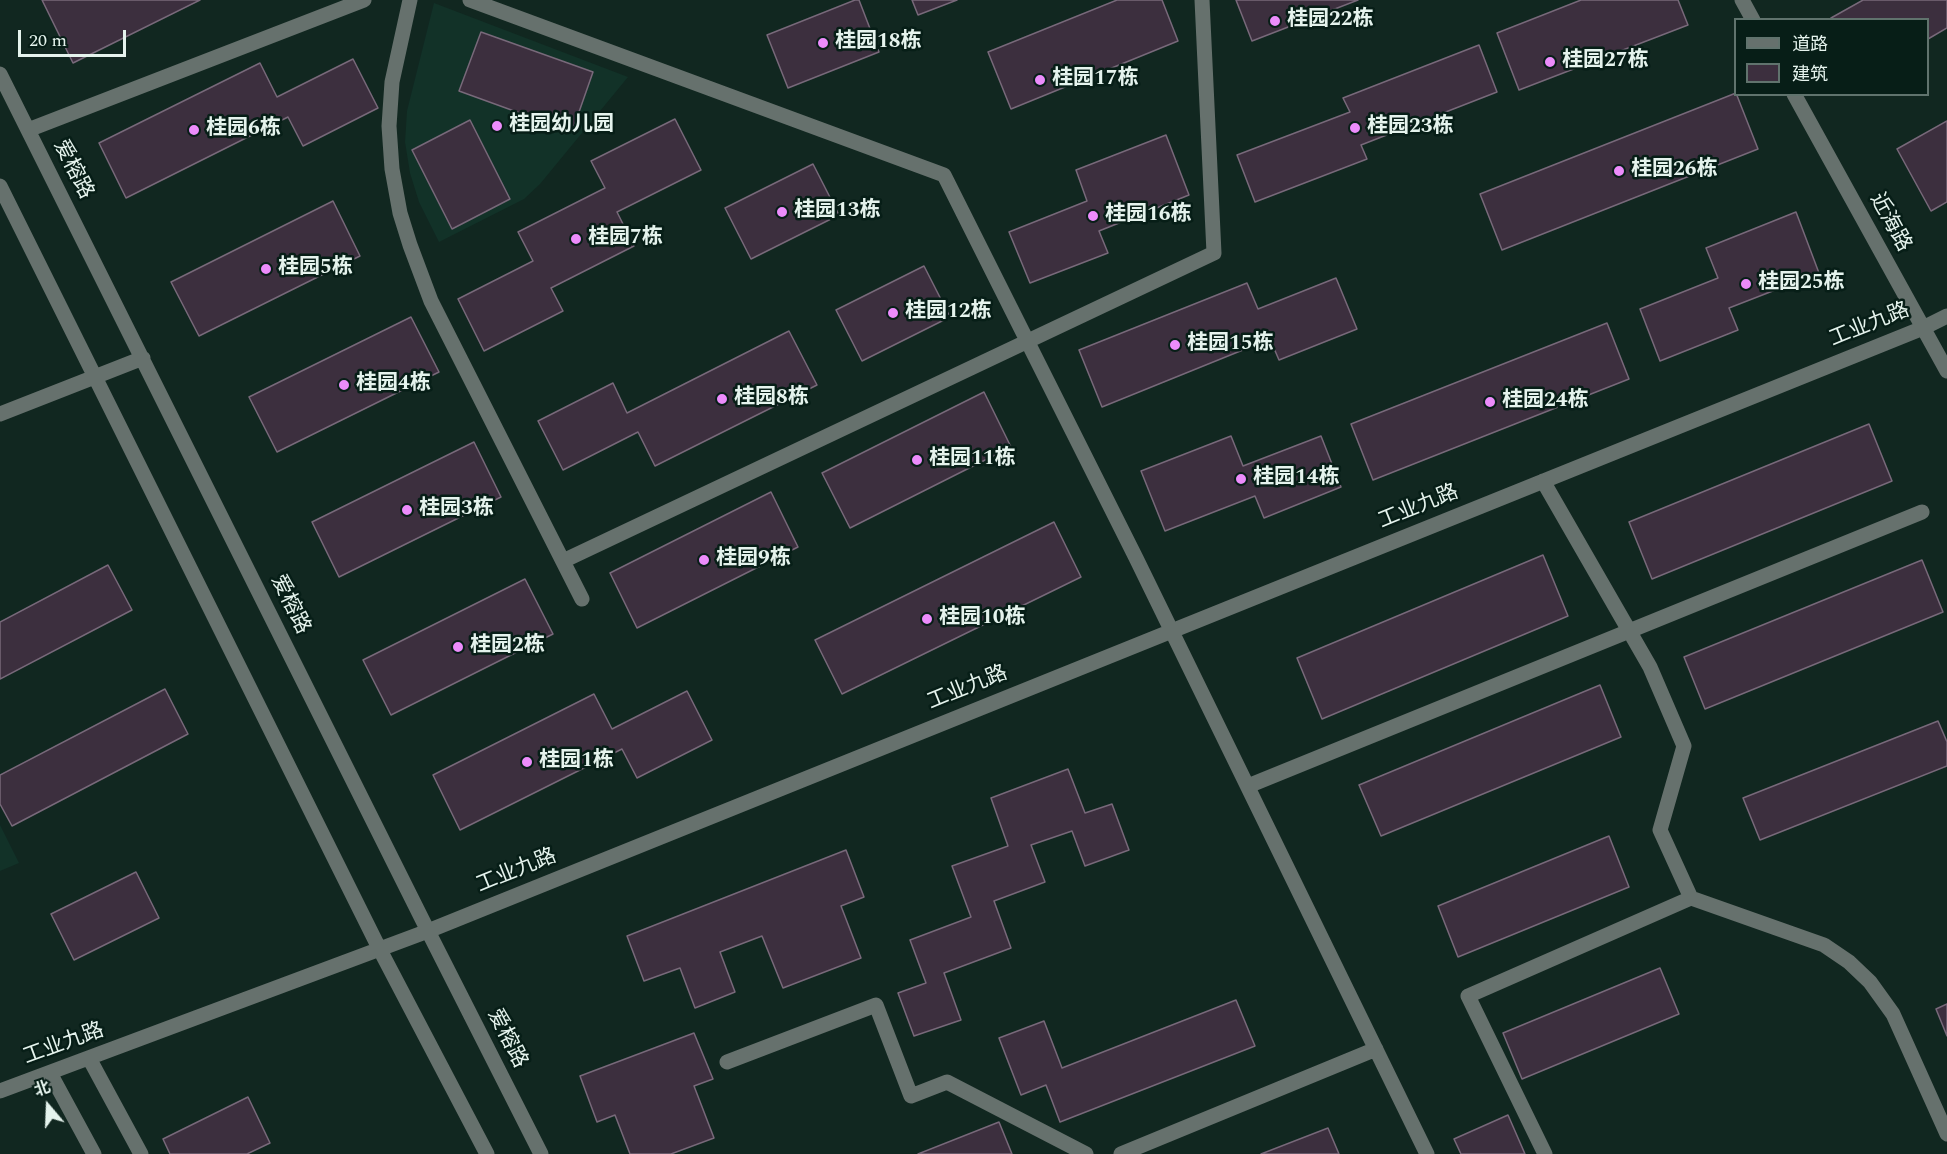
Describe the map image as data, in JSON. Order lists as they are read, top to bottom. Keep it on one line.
{"streets":{"street":["爱榕路","近海路","工业九路"]},"crossings":[["爱榕路","工业九路"],["近海路","工业九路"]],"places":["桂园22栋","桂园18栋","桂园27栋","桂园17栋","桂园幼儿园","桂园23栋","桂园6栋","桂园26栋","桂园13栋","桂园16栋","桂园7栋","桂园5栋","桂园25栋","桂园12栋","桂园15栋","桂园4栋","桂园8栋","桂园24栋","桂园11栋","桂园14栋","桂园3栋","桂园9栋","桂园10栋","桂园2栋","桂园1栋"],"legend":["道路","建筑"],"scale_bar":"20 m","north":"top"}
